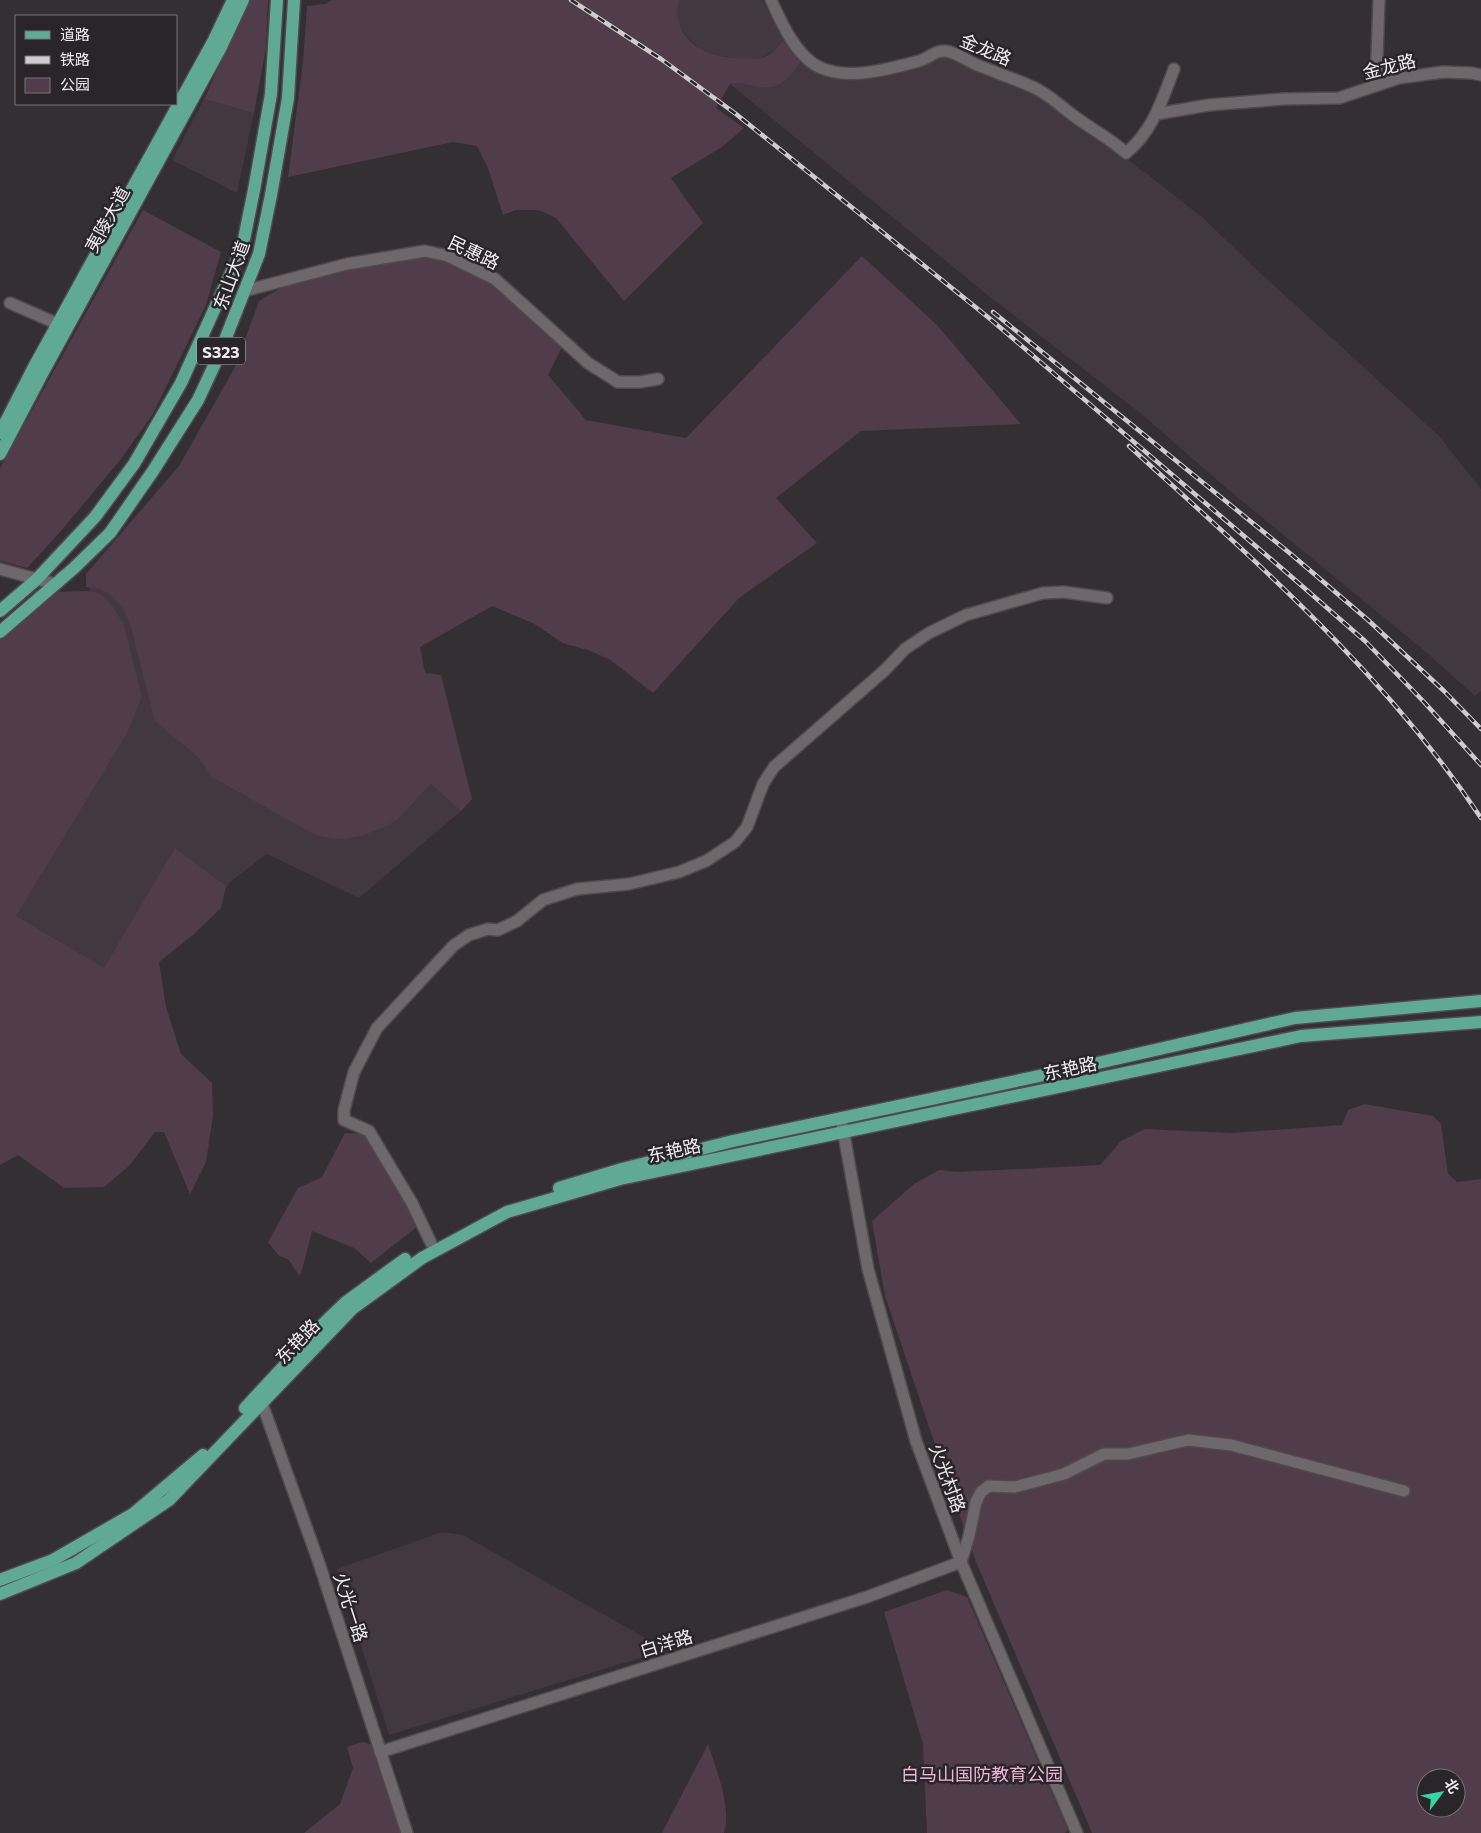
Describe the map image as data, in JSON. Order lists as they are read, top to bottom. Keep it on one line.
{"streets":{"main road":["夷陵大道","东山大道","S323","东艳路"],"street":["金龙路","民惠路","火光村路","火光一路","白洋路"]},"crossings":[["民惠路","东山大道"],["东艳路","火光村路"],["东艳路","火光一路"],["火光村路","白洋路"],["火光一路","白洋路"]],"parks":["白马山国防教育公园"],"legend":["道路","铁路","公园"],"north":"top right"}
